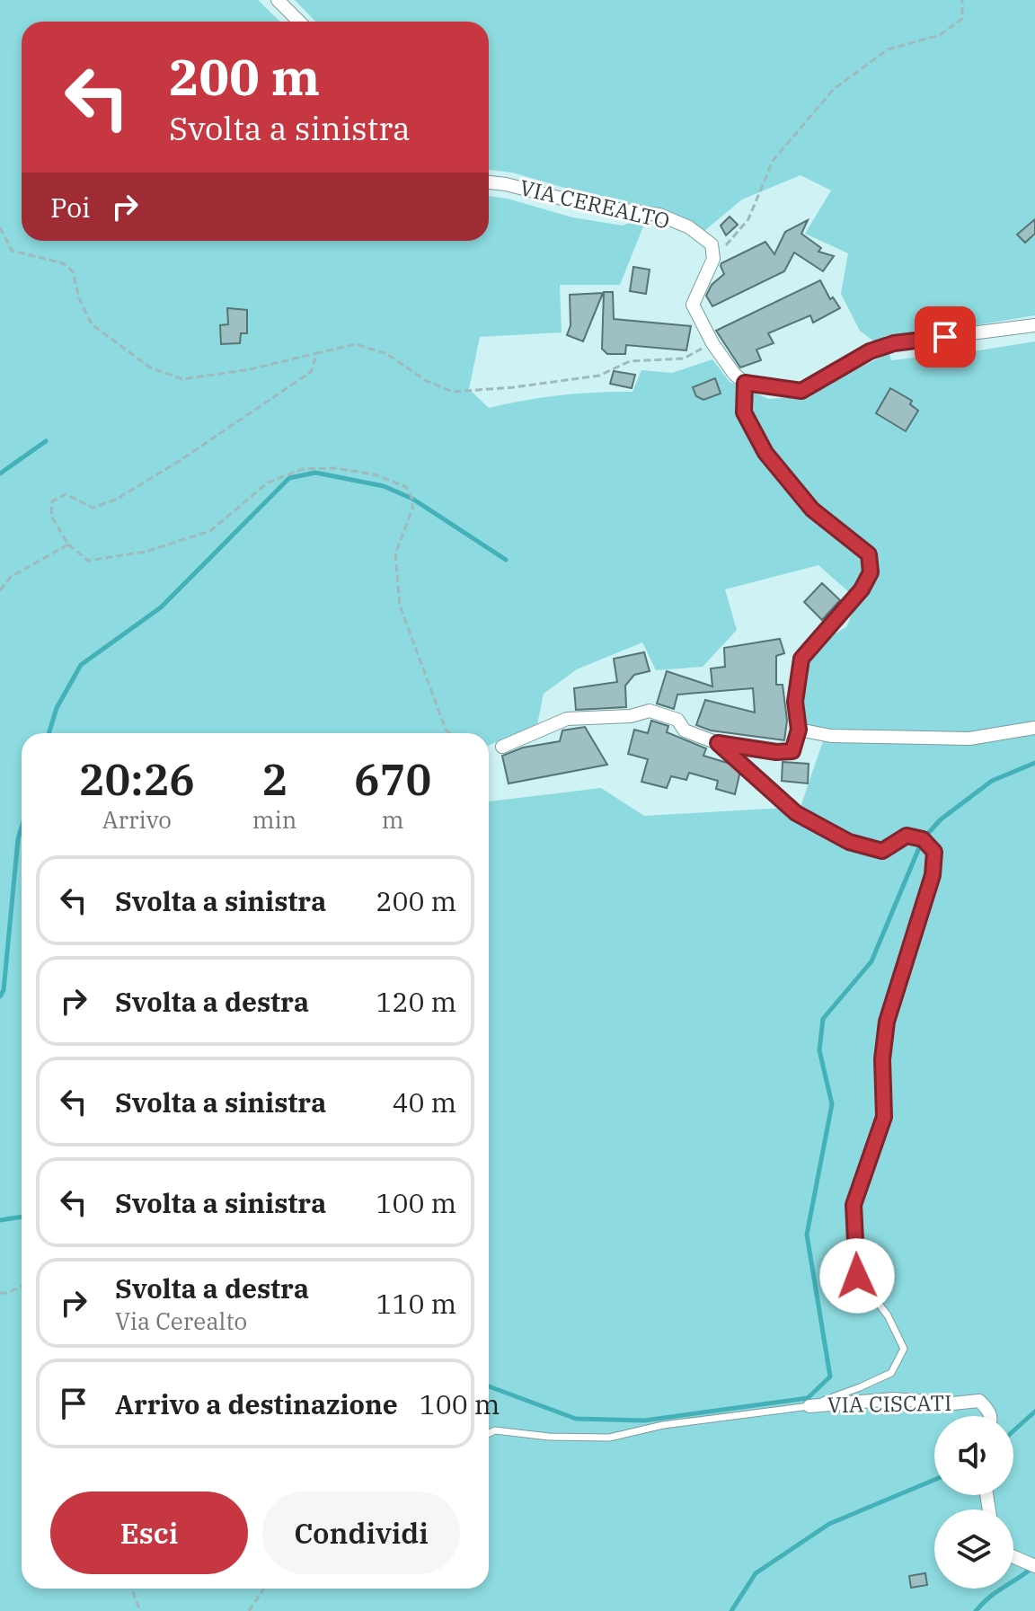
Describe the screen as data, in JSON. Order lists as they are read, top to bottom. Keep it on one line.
{"streets":{"street":["VIA CEREALTO","VIA CISCATI"]},"page":{"turn":["200 m","Svolta a sinistra"],"then":"Poi","eta":["20:26","Arrivo","2","min","670","m"],"list":[{"name":"Svolta a sinistra","value":"200 m"},{"name":"Svolta a destra","value":"120 m"},{"name":"Svolta a sinistra","value":"40 m"},{"name":"Svolta a sinistra","value":"100 m"},{"name":"Svolta a destra","note":"Via Cerealto","value":"110 m"},{"name":"Arrivo a destinazione","value":"100 m"}],"buttons":["Esci","Condividi"]}}
